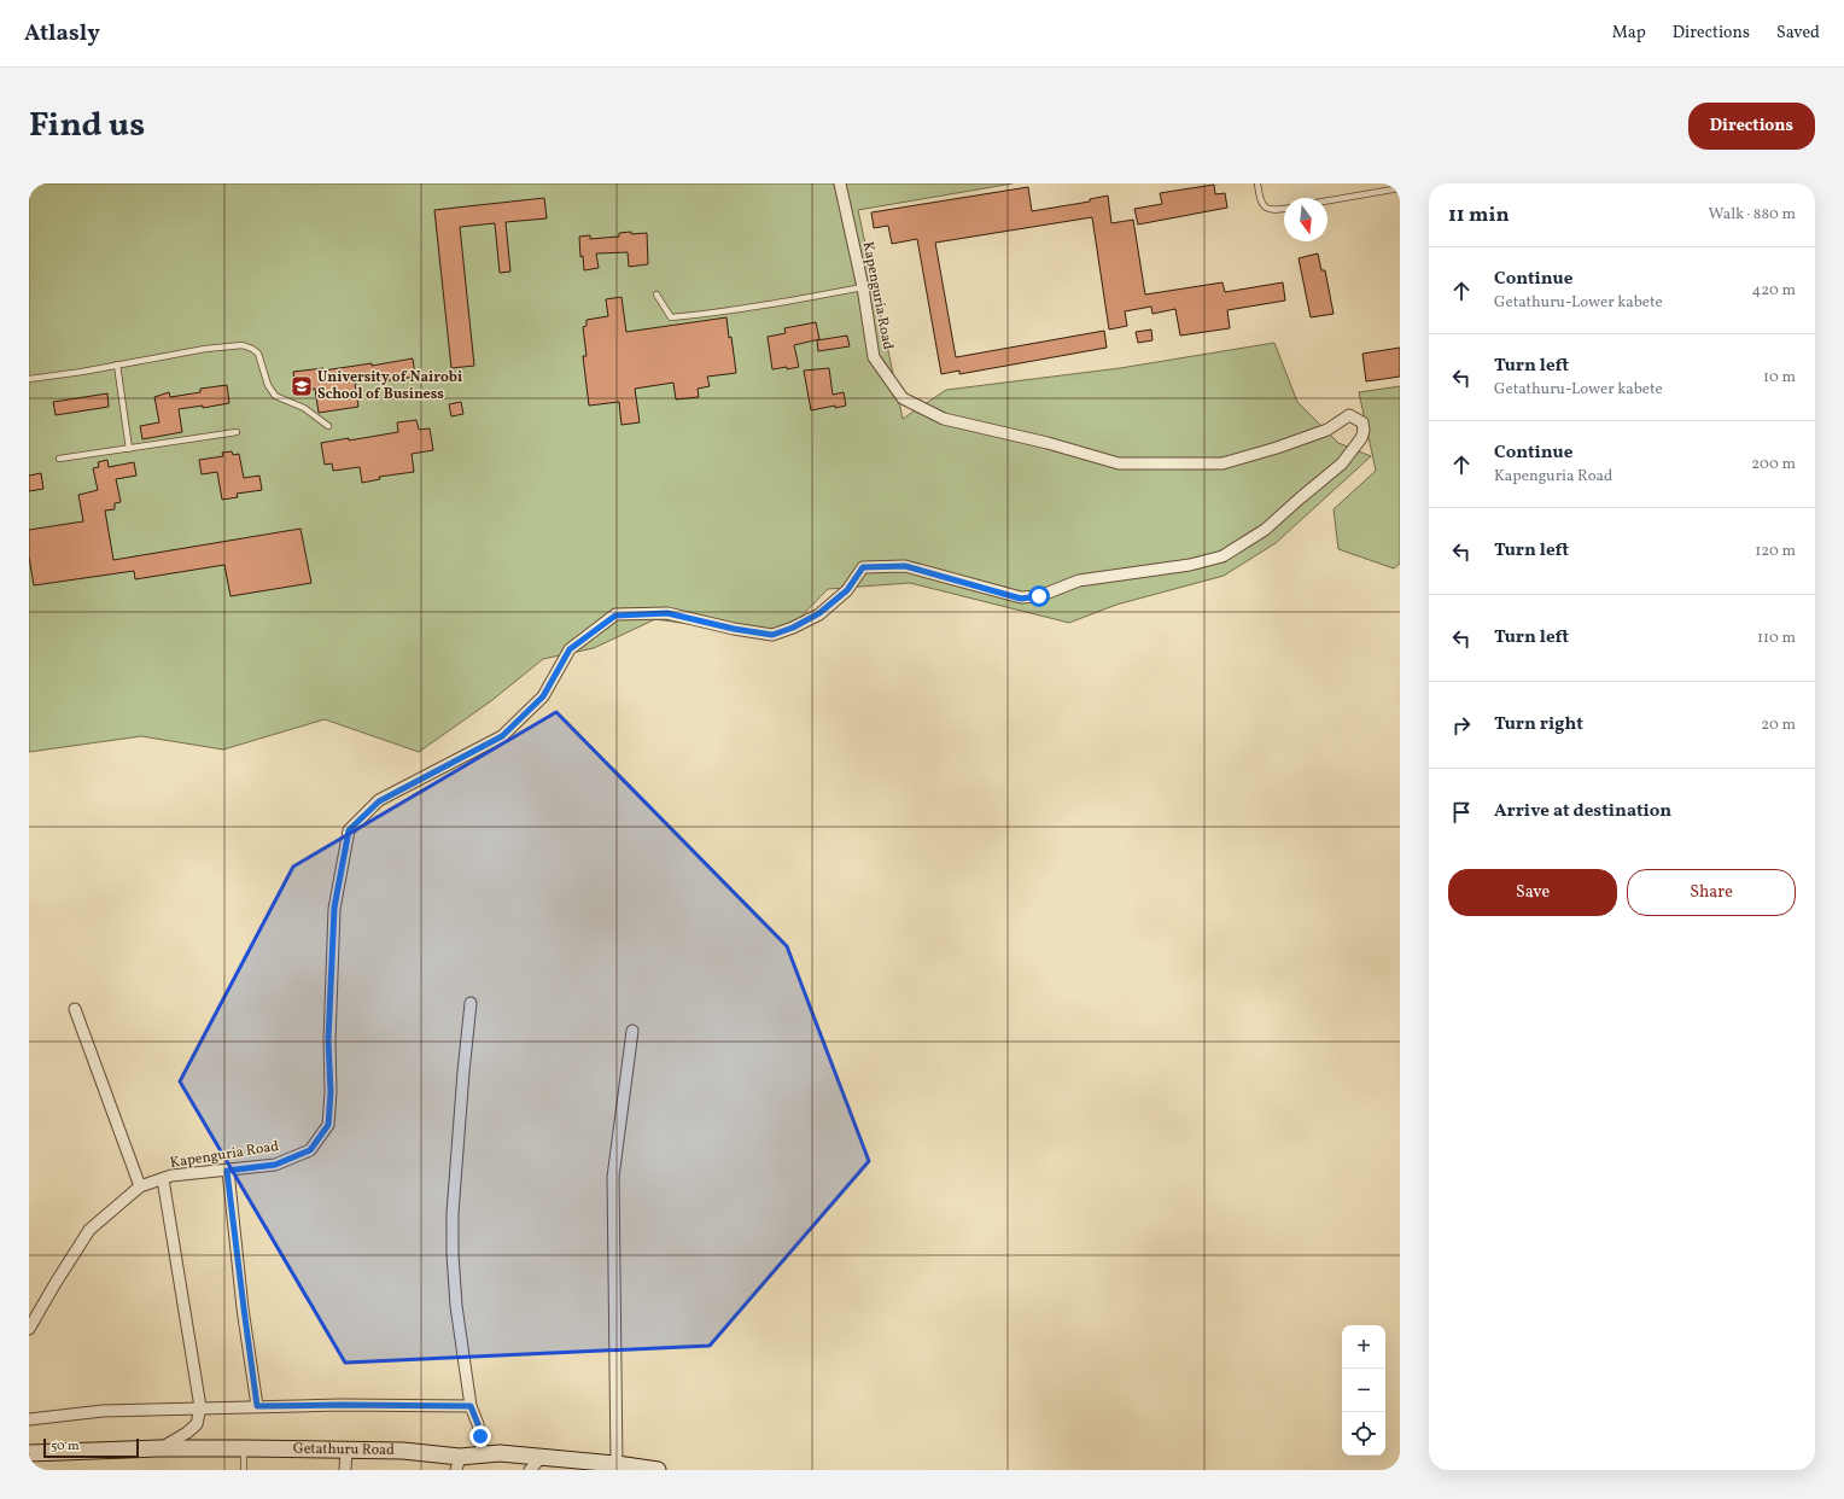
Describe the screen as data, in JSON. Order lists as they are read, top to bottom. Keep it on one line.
{"streets":{"main road":["Getathuru Road"],"street":["Kapenguria Road"]},"places":{"school or university":["University of Nairobi School of Business"]},"scale_bar":"50 m","north":"bottom","page":{"header":"Atlasly","nav":["Map","Directions","Saved"],"title":"Find us","buttons":["Directions",["Save","Share"]],"heading":["11 min","Walk · 880 m"],"list":[["Continue","Getathuru-Lower kabete","420 m"],["Turn left","Getathuru-Lower kabete","10 m"],["Continue","Kapenguria Road","200 m"],["Turn left","120 m"],["Turn left","110 m"],["Turn right","20 m"],"Arrive at destination"],"map_buttons":["+","−"],"scale":"50 m"}}
